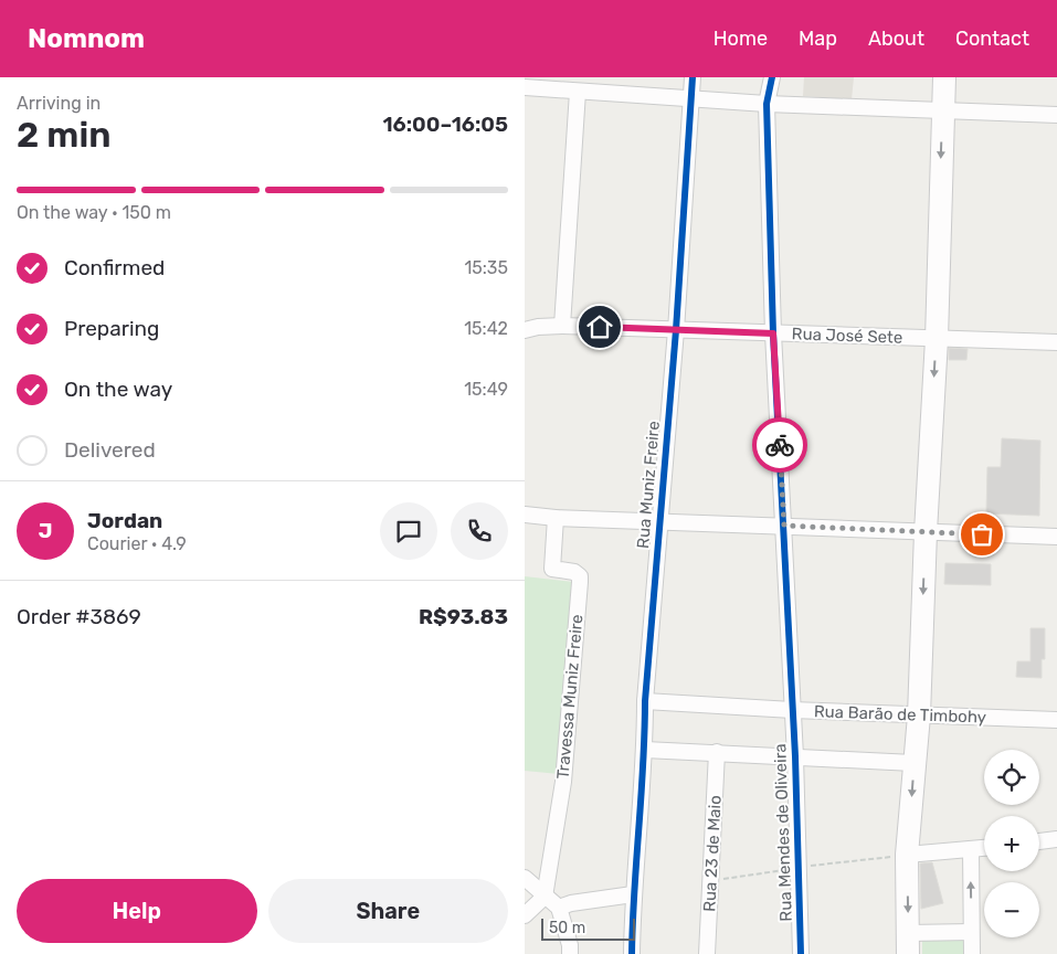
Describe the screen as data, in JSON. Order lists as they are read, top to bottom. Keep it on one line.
{"streets":{"street":["Rua José Sete","Rua Muniz Freire","Travessa Muniz Freire","Rua Barão de Timbohy","Rua Mendes de Oliveira","Rua 23 de Maio"]},"crossings":[["Rua José Sete","Rua Muniz Freire"],["Rua José Sete","Rua Mendes de Oliveira"],["Rua Muniz Freire","Rua Barão de Timbohy"],["Rua Barão de Timbohy","Rua Mendes de Oliveira"]],"scale_bar":"50 m","page":{"header":"Nomnom","nav":["Home","Map","About","Contact"],"heading":["2 min","Arriving in","16:00–16:05"],"panel":["Jordan","Courier · 4.9","Order #3869","R$93.83"],"bar":"On the way · 150 m","list":[["Confirmed","15:35"],["Preparing","15:42"],["On the way","15:49"],"Delivered"],"round":"J","map_buttons":["+","−"],"buttons":["Help","Share"],"scale":"50 m"}}
